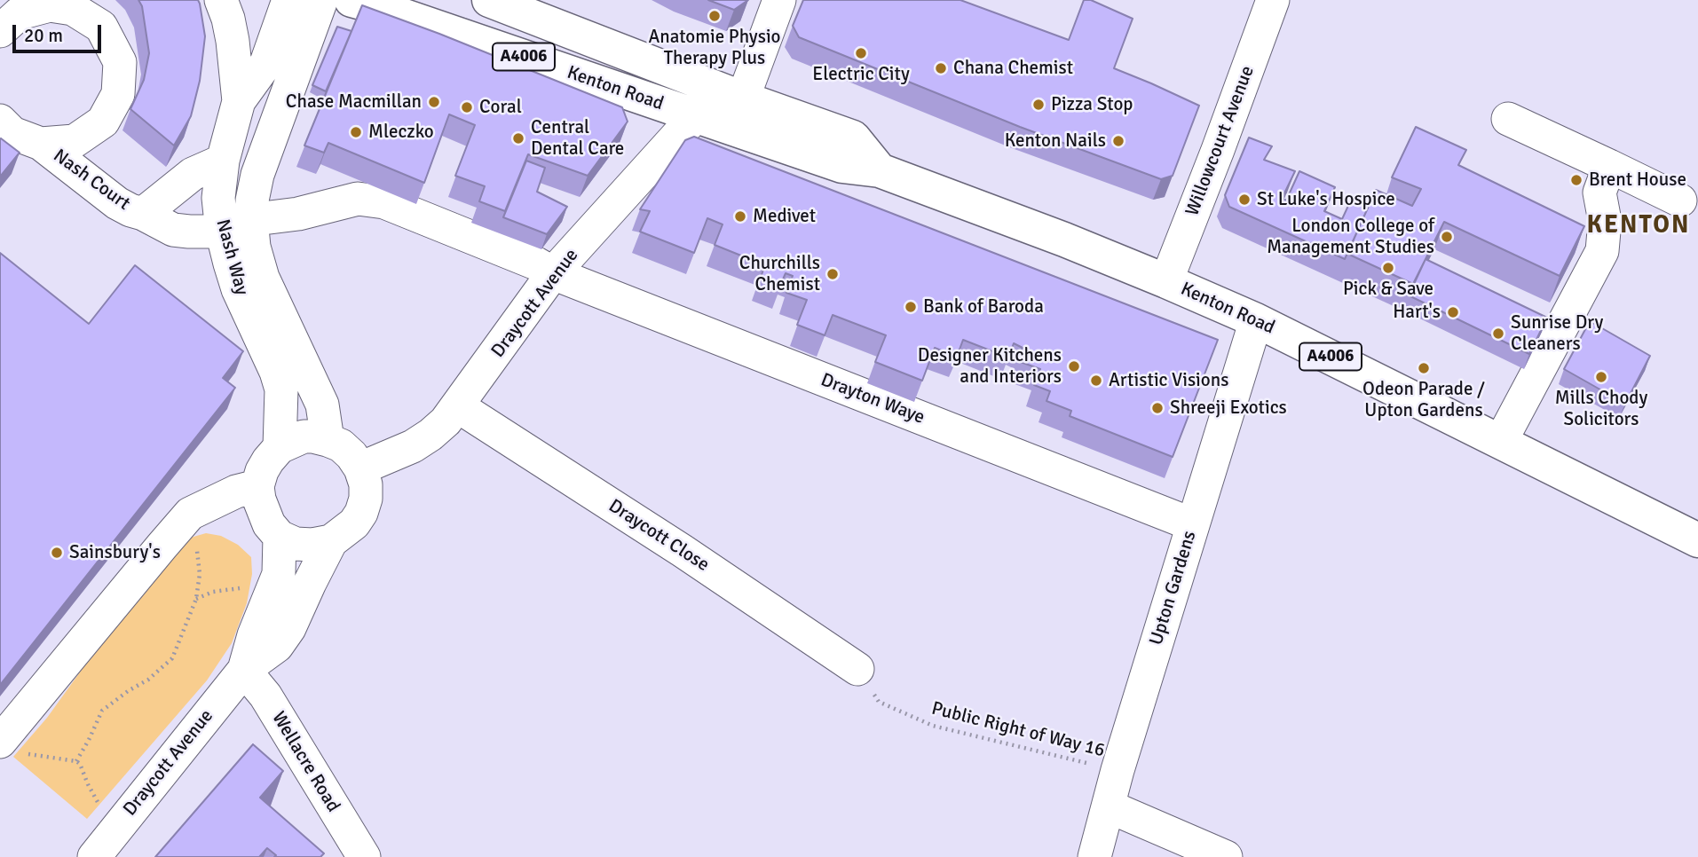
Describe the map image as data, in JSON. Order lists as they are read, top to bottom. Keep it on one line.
{"streets":{"main road":["A4006","Kenton Road"],"street":["Willowcourt Avenue","Nash Court","Nash Way","Draycott Avenue","Drayton Waye","Draycott Close","Upton Gardens","Wellacre Road"],"path":["Public Right of Way 16"]},"crossings":[["Kenton Road","Willowcourt Avenue"],["Kenton Road","Draycott Avenue"],["Kenton Road","Upton Gardens"],["Nash Court","Nash Way"],["Nash Way","Draycott Avenue"],["Nash Way","Drayton Waye"],["Draycott Avenue","Drayton Waye"],["Draycott Avenue","Draycott Close"],["Draycott Avenue","Wellacre Road"],["Drayton Waye","Upton Gardens"],["Draycott Close","Public Right of Way 16"],["Upton Gardens","Public Right of Way 16"]],"districts":["KENTON"],"places":["Anatomie Physio Therapy Plus","Electric City","Chana Chemist","Chase Macmillan","Pizza Stop","Coral","Mleczko","Central Dental Care","Kenton Nails","Brent House","St Luke's Hospice","Medivet","London College of Management Studies","Pick & Save","Churchills Chemist","Bank of Baroda","Hart's","Sunrise Dry Cleaners","Designer Kitchens and Interiors","Odeon Parade / Upton Gardens","Mills Chody Solicitors","Artistic Visions","Shreeji Exotics","Sainsbury's"],"scale_bar":"20 m"}
